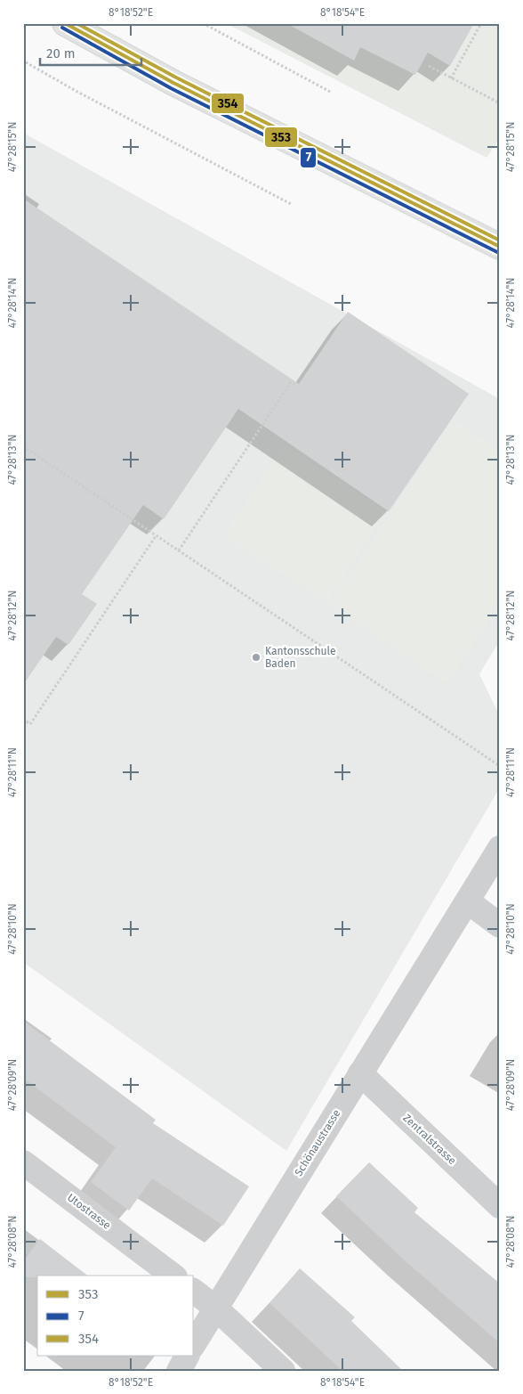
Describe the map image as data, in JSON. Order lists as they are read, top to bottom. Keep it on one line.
{"streets":{"street":["Zentralstrasse","Schönaustrasse","Utostrasse"]},"crossings":[["Zentralstrasse","Schönaustrasse"]],"places":["Kantonsschule Baden"],"lines":["transit line 353","transit line 354","transit line 7"],"legend":["353","7","354"],"scale_bar":"20 m","coordinates":["8°18'52\"E","8°18'54\"E","47°28'15\"N","47°28'14\"N","47°28'13\"N","47°28'12\"N","47°28'11\"N","47°28'10\"N","47°28'09\"N","47°28'08\"N"]}
